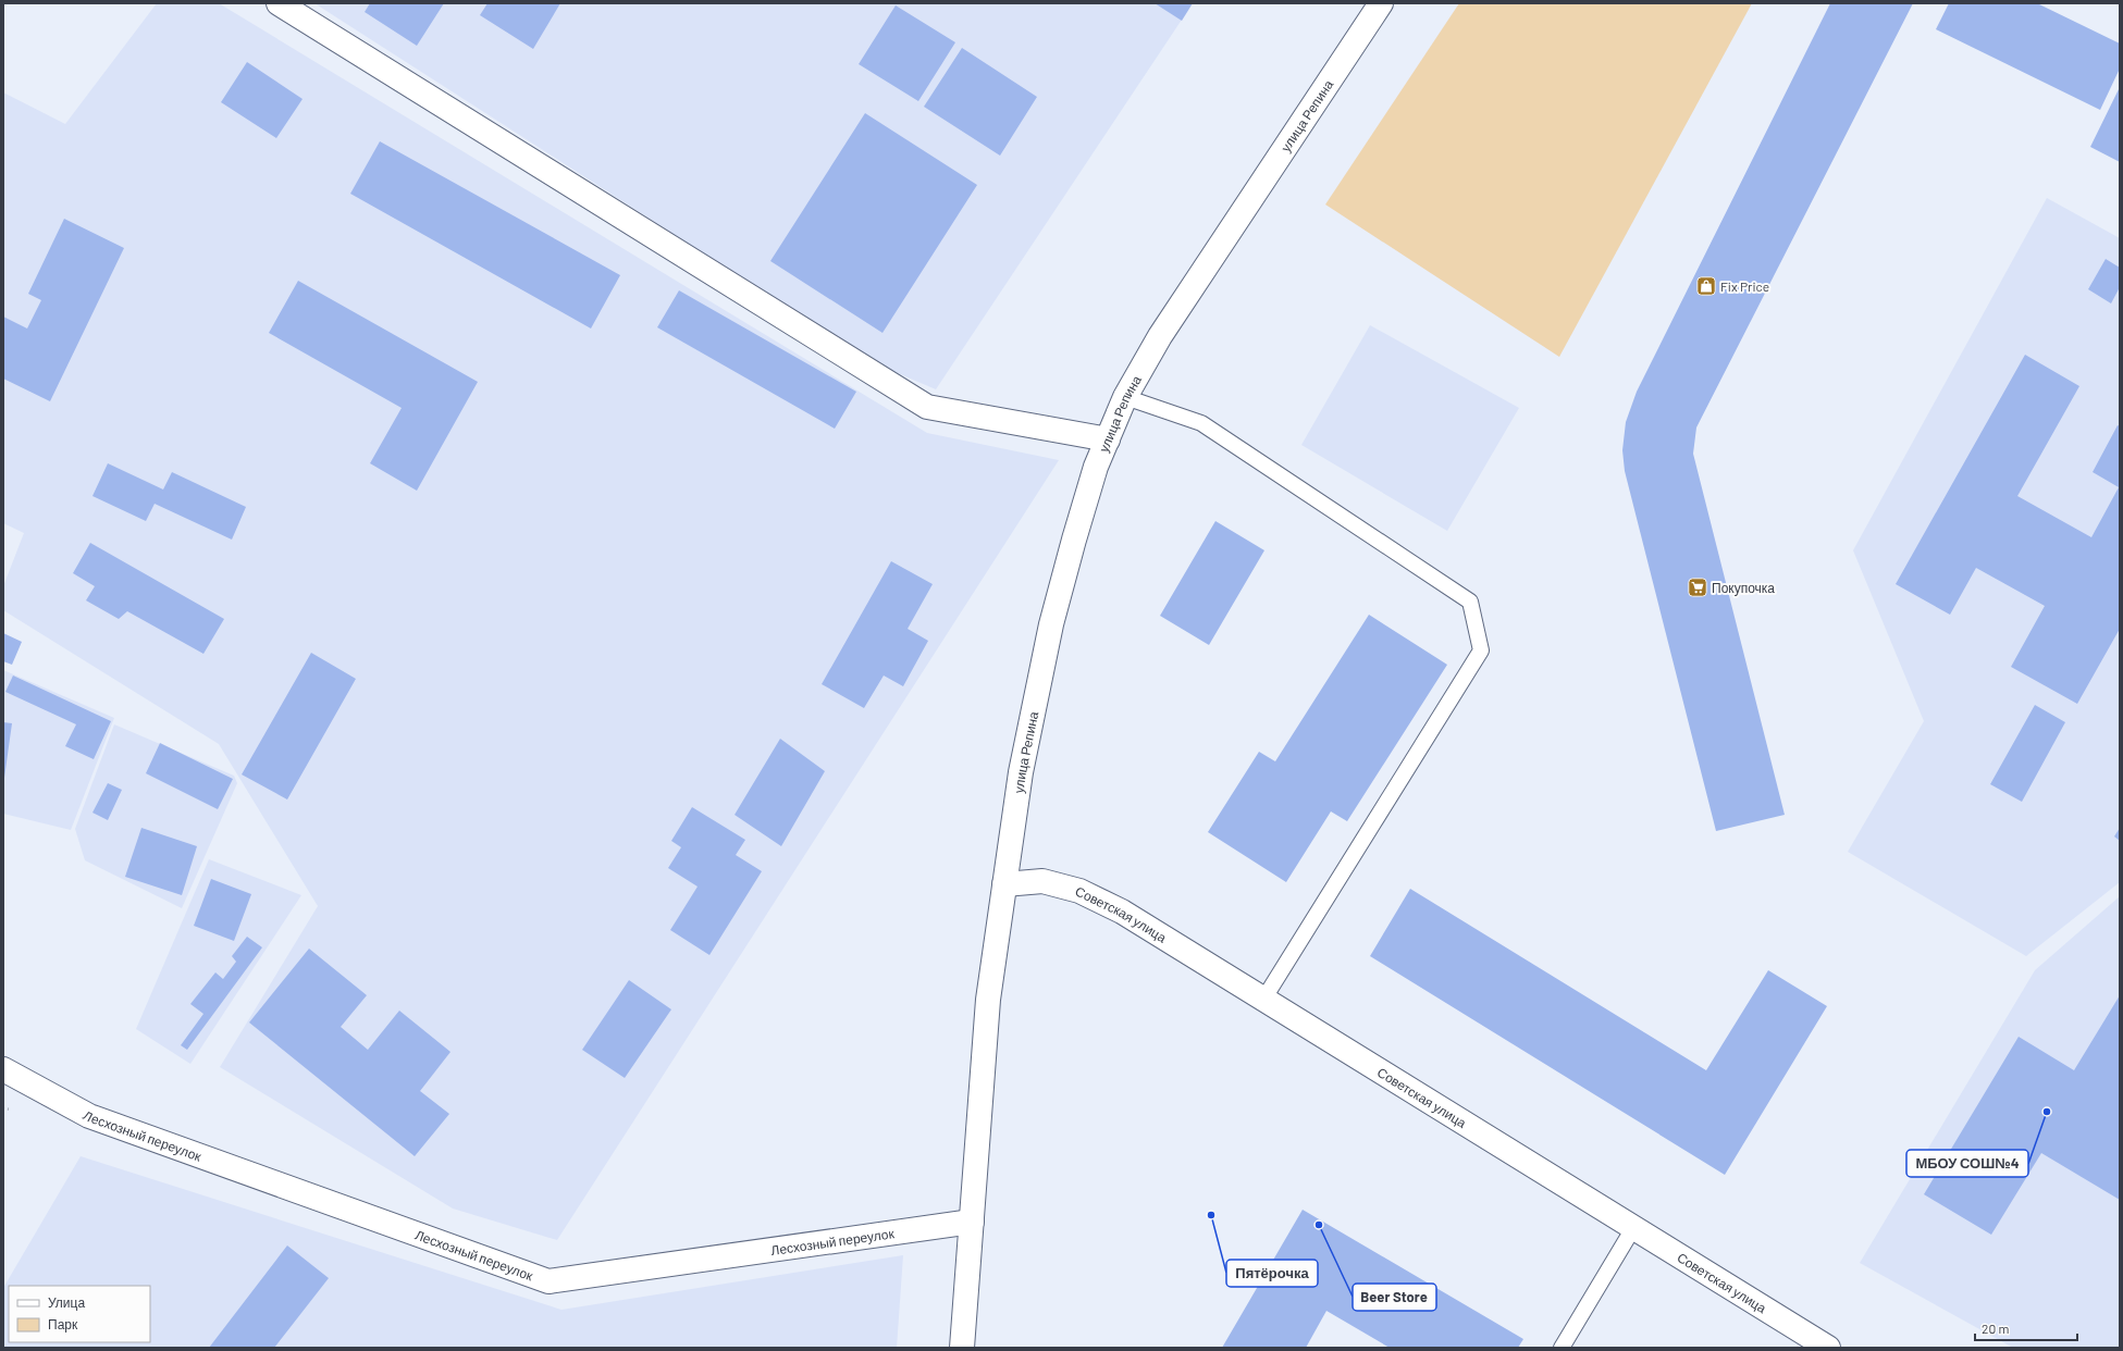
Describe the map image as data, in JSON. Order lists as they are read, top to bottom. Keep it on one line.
{"streets":{"main road":["улица Репина","Советская улица","Лесхозный переулок"]},"crossings":[["улица Репина","Советская улица"],["улица Репина","Лесхозный переулок"]],"places":{"shop":["Fix Price"],"supermarket":["Покупочка"],"other":["МБОУ СОШ№4","Пятёрочка","Beer Store"]},"legend":["Улица","Парк"],"scale_bar":"20 m"}
